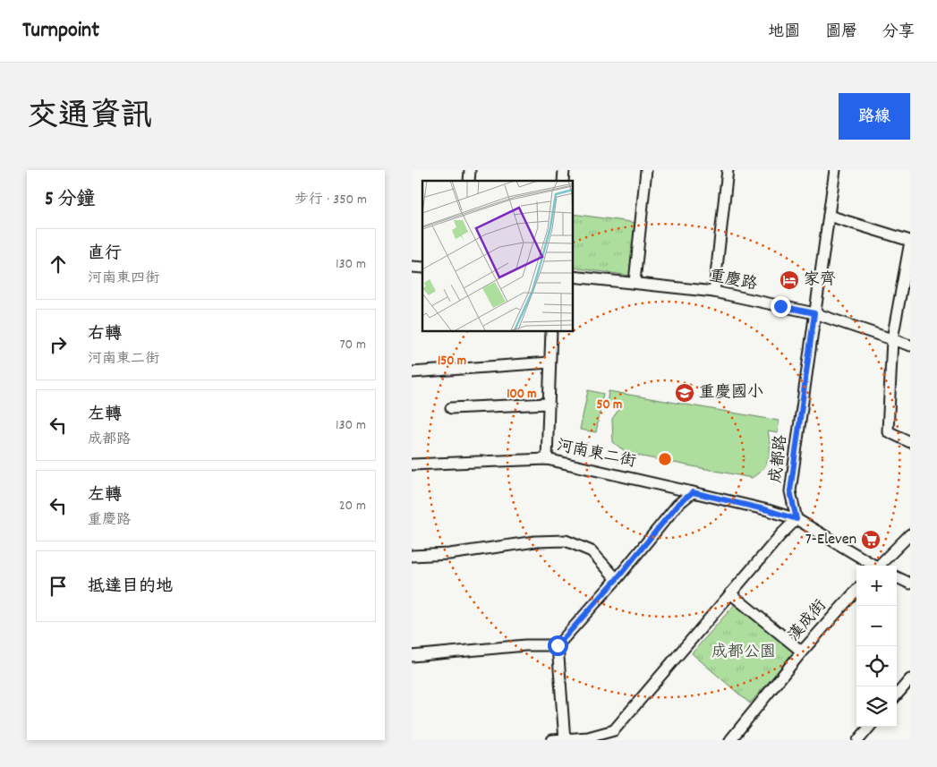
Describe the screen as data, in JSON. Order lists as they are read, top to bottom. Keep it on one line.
{"streets":{"street":["重慶路","河南東二街","成都路","漢成街"]},"crossings":[["重慶路","成都路"],["河南東二街","成都路"]],"parks":["成都公園"],"places":{"hotel":["家齊"],"school or university":["重慶國小"],"supermarket":["7-Eleven"]},"page":{"header":"Turnpoint","nav":["地圖","圖層","分享"],"title":"交通資訊","buttons":"路線","heading":["5 分鐘","步行 · 350 m"],"list":[["直行","河南東四街","130 m"],["右轉","河南東二街","70 m"],["左轉","成都路","130 m"],["左轉","重慶路","20 m"],"抵達目的地"],"map_buttons":["+","−"]},"rings":["150 m","100 m","50 m"]}
